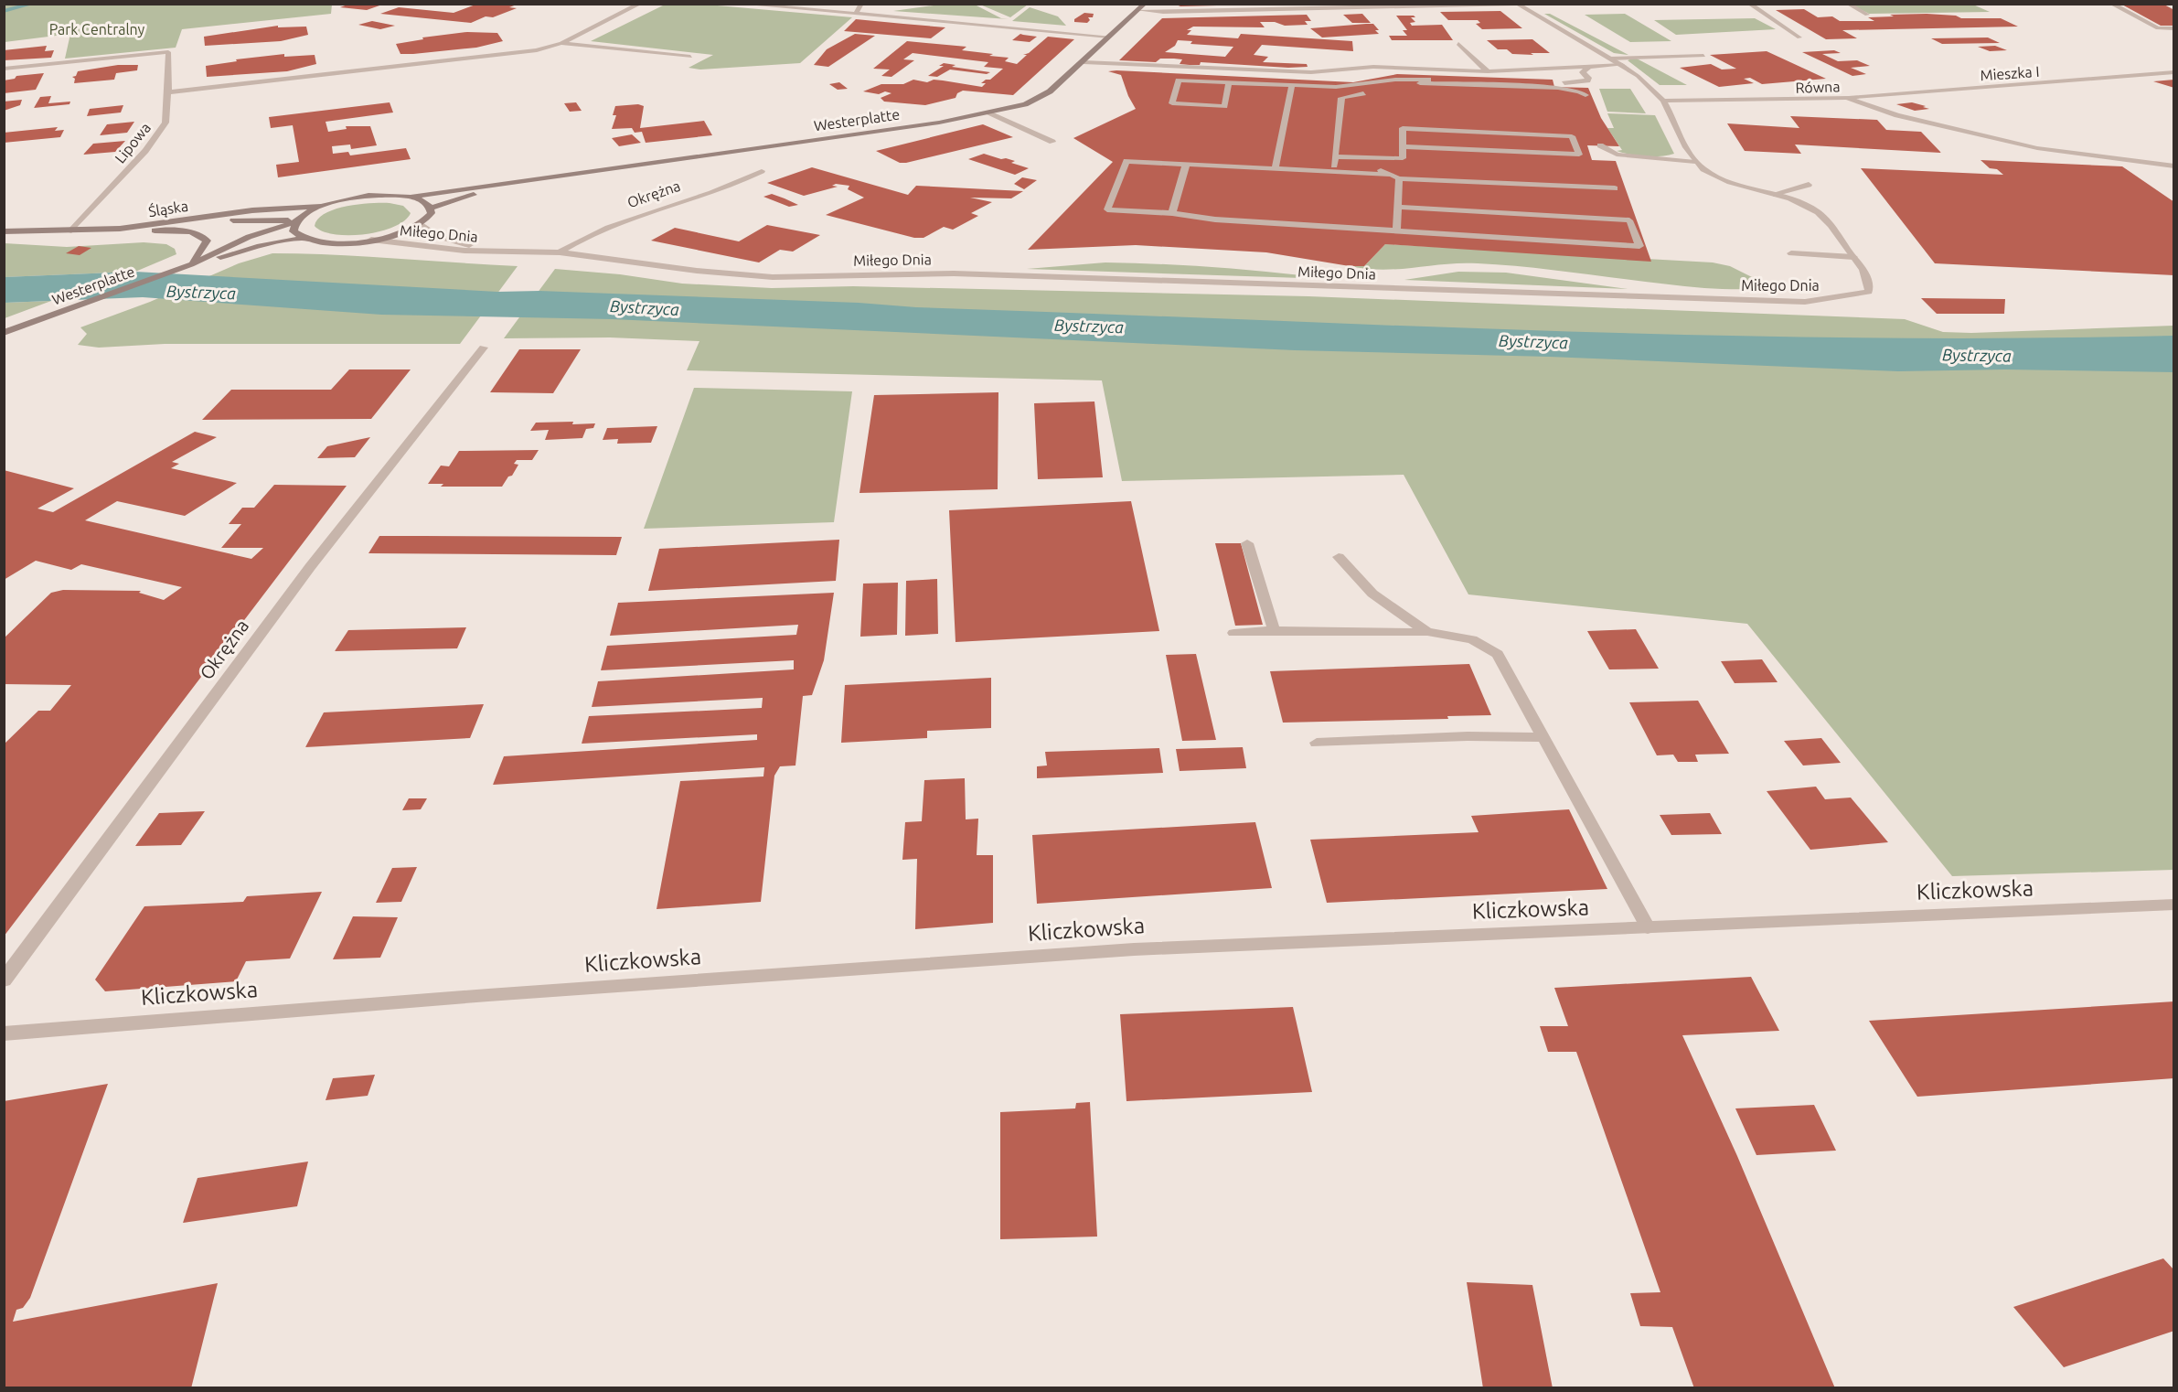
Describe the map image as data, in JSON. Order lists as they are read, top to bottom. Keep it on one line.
{"streets":{"street":["Mieszka I","Równa","Westerplatte","Lipowa","Okrężna","Śląska","Miłego Dnia","Kliczkowska"]},"crossings":[["Mieszka I","Równa"],["Westerplatte","Śląska"],["Westerplatte","Miłego Dnia"],["Okrężna","Miłego Dnia"]],"water":["Bystrzyca"],"parks":["Park Centralny"]}
